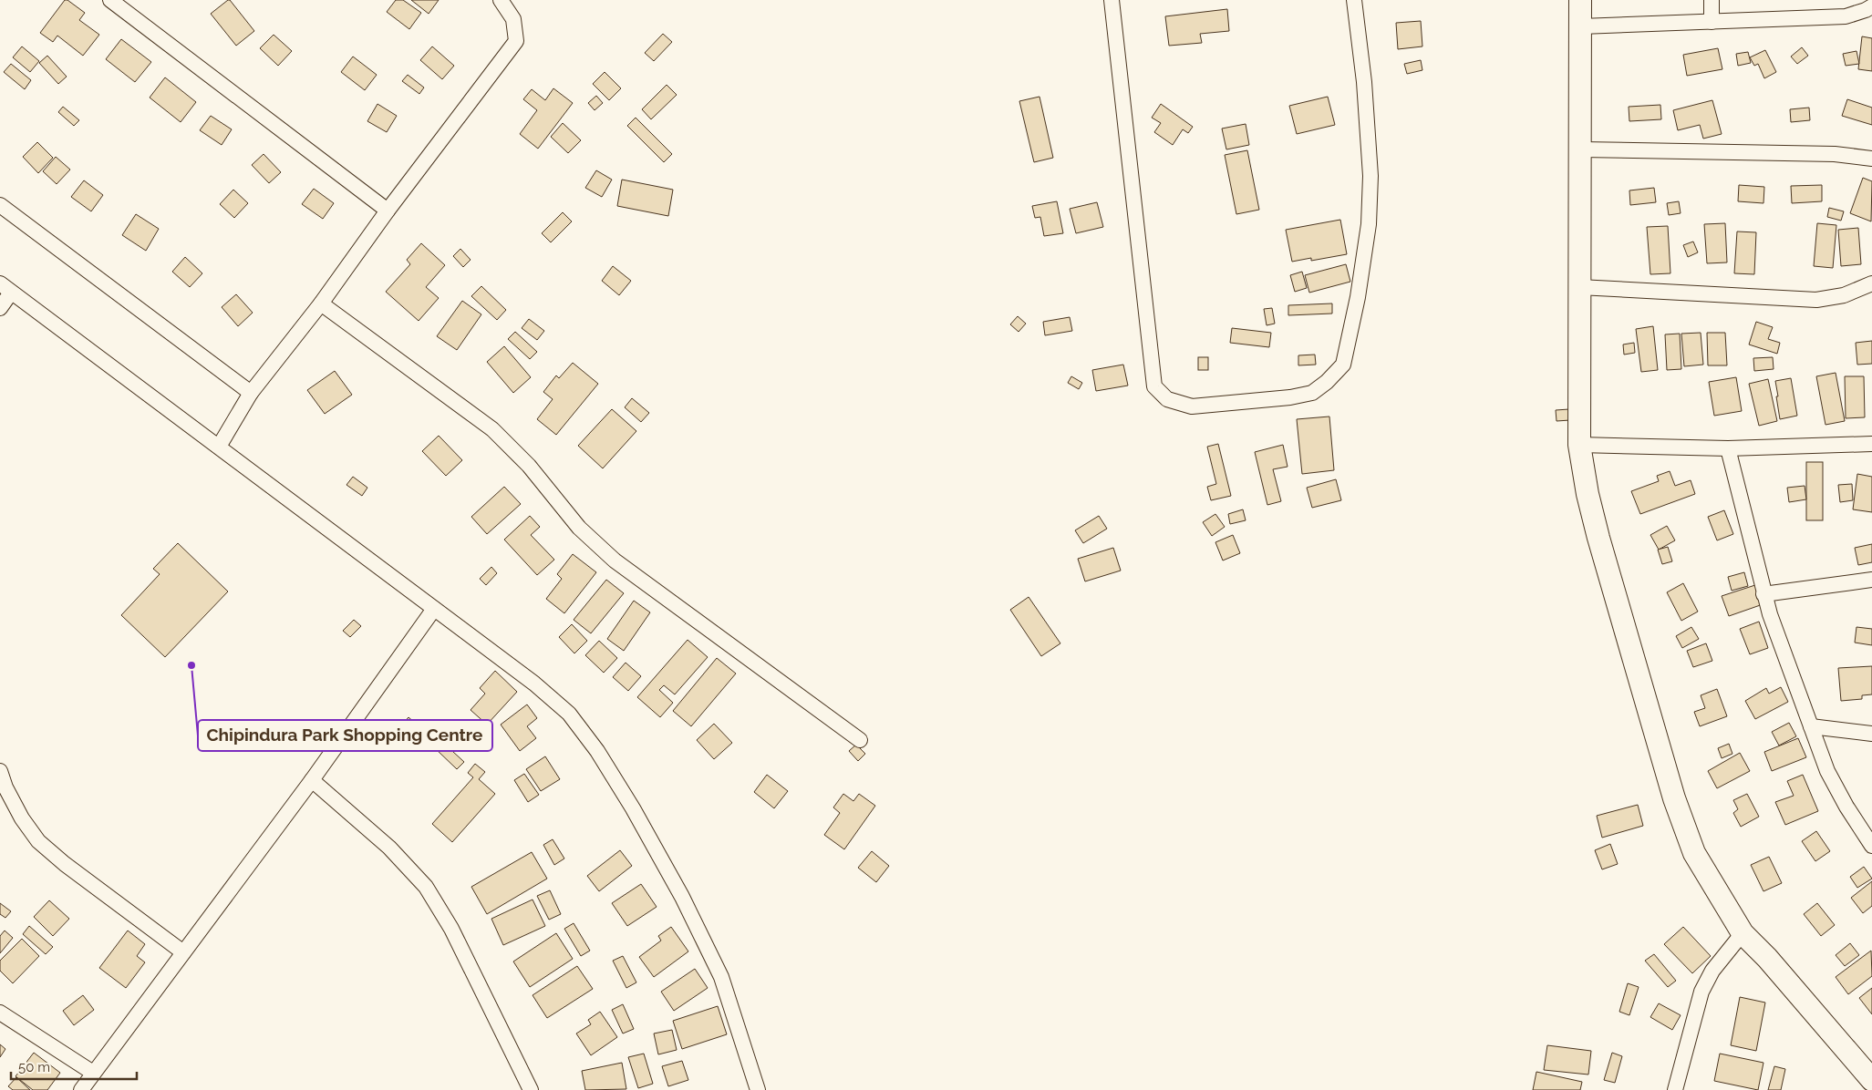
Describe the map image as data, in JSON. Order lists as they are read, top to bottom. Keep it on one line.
{"places":["Chipindura Park Shopping Centre"],"scale_bar":"50 m"}
